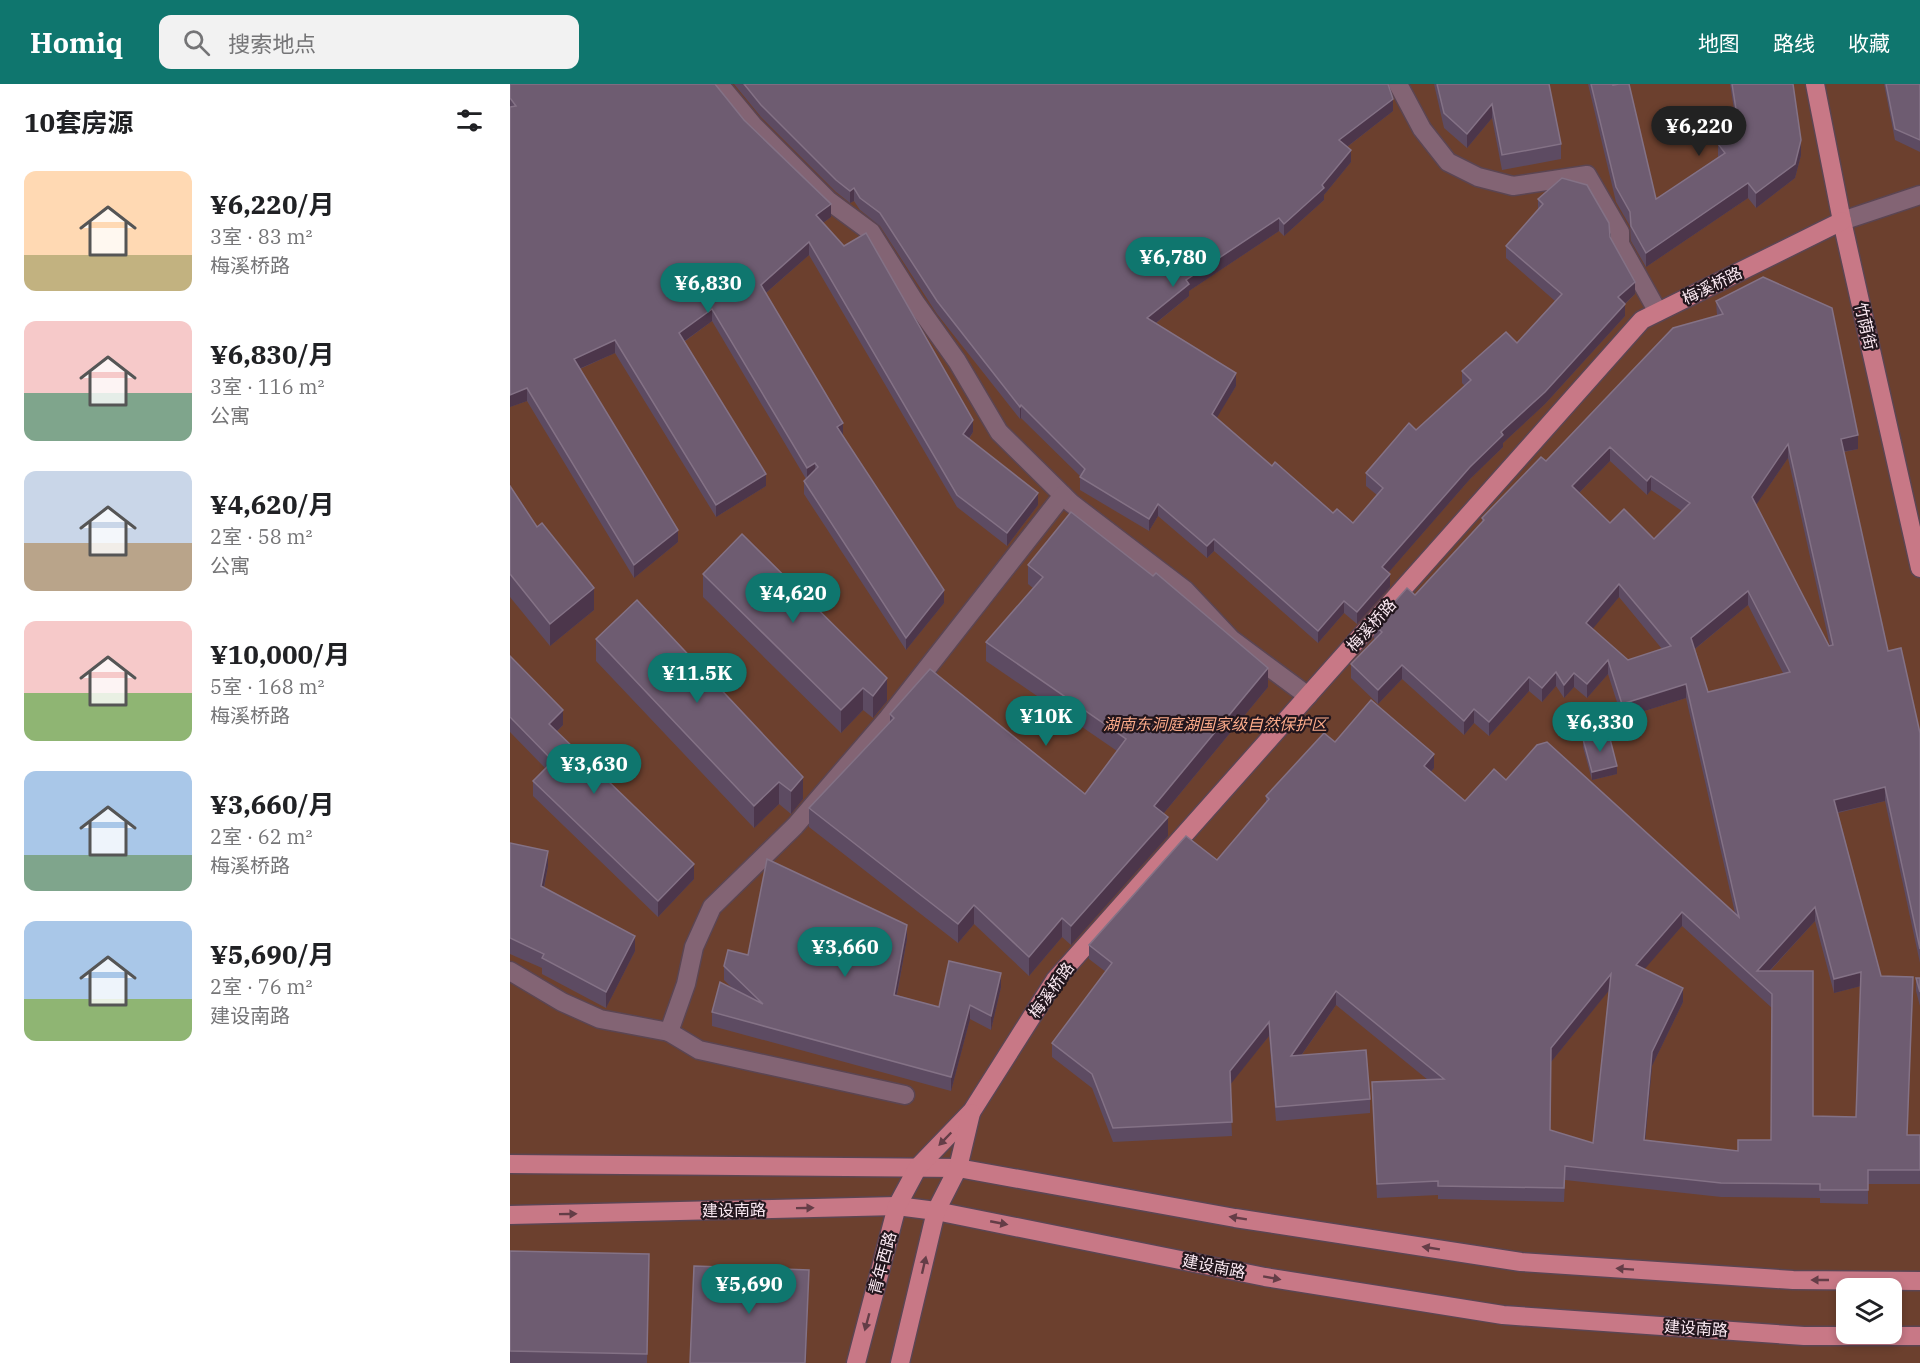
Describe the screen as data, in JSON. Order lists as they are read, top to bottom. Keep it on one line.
{"streets":{"main road":["梅溪桥路","竹荫街","建设南路","青年西路"]},"crossings":[["梅溪桥路","竹荫街"],["梅溪桥路","青年西路"],["建设南路","青年西路"]],"parks":["湖南东洞庭湖国家级自然保护区"],"page":{"header":"Homiq","search":"搜索地点","nav":["地图","路线","收藏"],"heading":"10套房源","price":["¥6,220","¥6,780","¥6,830","¥4,620","¥11.5K","¥10K","¥6,330","¥3,630","¥3,660","¥5,690"],"list":[{"name":"¥6,220/月","note":"3室 · 83 m² · 梅溪桥路"},{"name":"¥6,830/月","note":"3室 · 116 m² · 公寓"},{"name":"¥4,620/月","note":"2室 · 58 m² · 公寓"},{"name":"¥10,000/月","note":"5室 · 168 m² · 梅溪桥路"},{"name":"¥3,660/月","note":"2室 · 62 m² · 梅溪桥路"},{"name":"¥5,690/月","note":"2室 · 76 m² · 建设南路"}]}}
